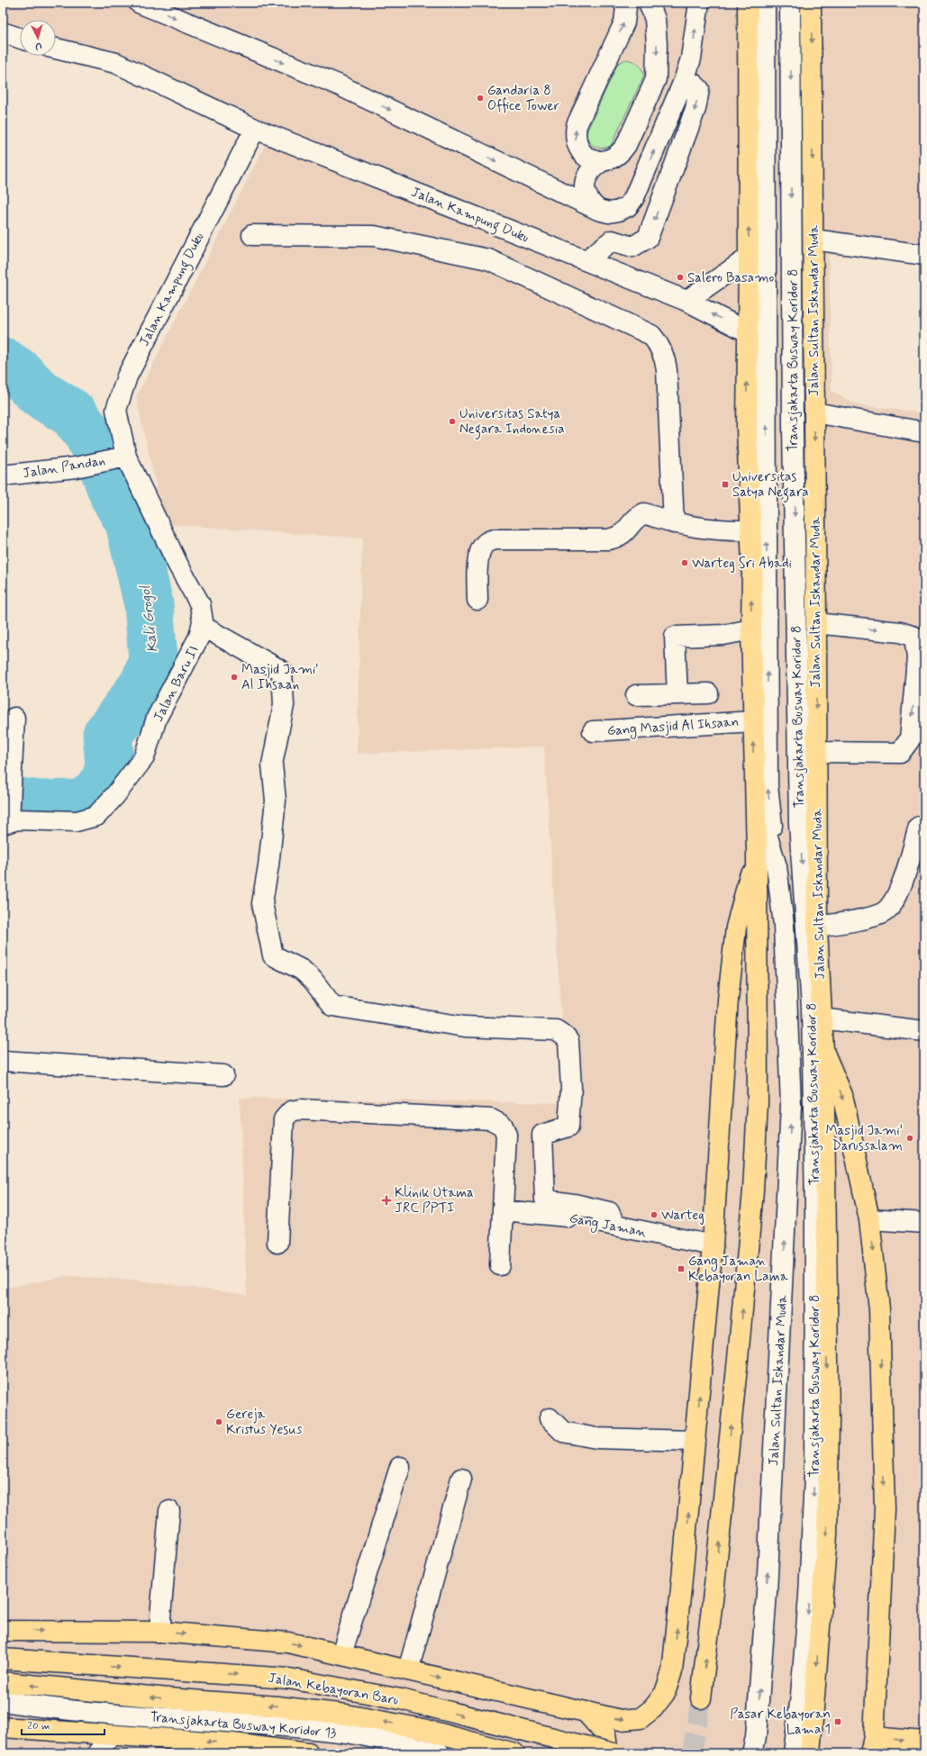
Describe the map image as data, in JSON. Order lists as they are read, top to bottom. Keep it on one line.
{"streets":{"main road":["Jalan Sultan Iskandar Muda","Jalan Kebayoran Baru"],"street":["Jalan Kampung Duku","Transjakarta Busway Koridor 8","Jalan Pandan","Jalan Baru II","Gang Masjid Al Ihsaan","Gang Jaman","Transjakarta Busway Koridor 13"]},"crossings":[["Jalan Kampung Duku","Jalan Sultan Iskandar Muda"],["Jalan Kampung Duku","Jalan Pandan"],["Jalan Kampung Duku","Jalan Baru II"],["Jalan Sultan Iskandar Muda","Transjakarta Busway Koridor 8"],["Jalan Sultan Iskandar Muda","Gang Masjid Al Ihsaan"],["Jalan Pandan","Jalan Baru II"]],"water":["Kali Grogol"],"places":{"other":["Gandaria 8 Office Tower","Salero Basamo","Universitas Satya Negara Indonesia","Warteg Sri Abadi","Masjid Jami' Al Ihsaan","Masjid Jami' Darussalam","Warteg","Gereja Kristus Yesus"],"transit":["Universitas Satya Negara","Gang Jaman Kebayoran Lama","Pasar Kebayoran Lama 1"],"health":["Klinik Utama JRC PPTI"]},"scale_bar":"20 m","north":"bottom"}
